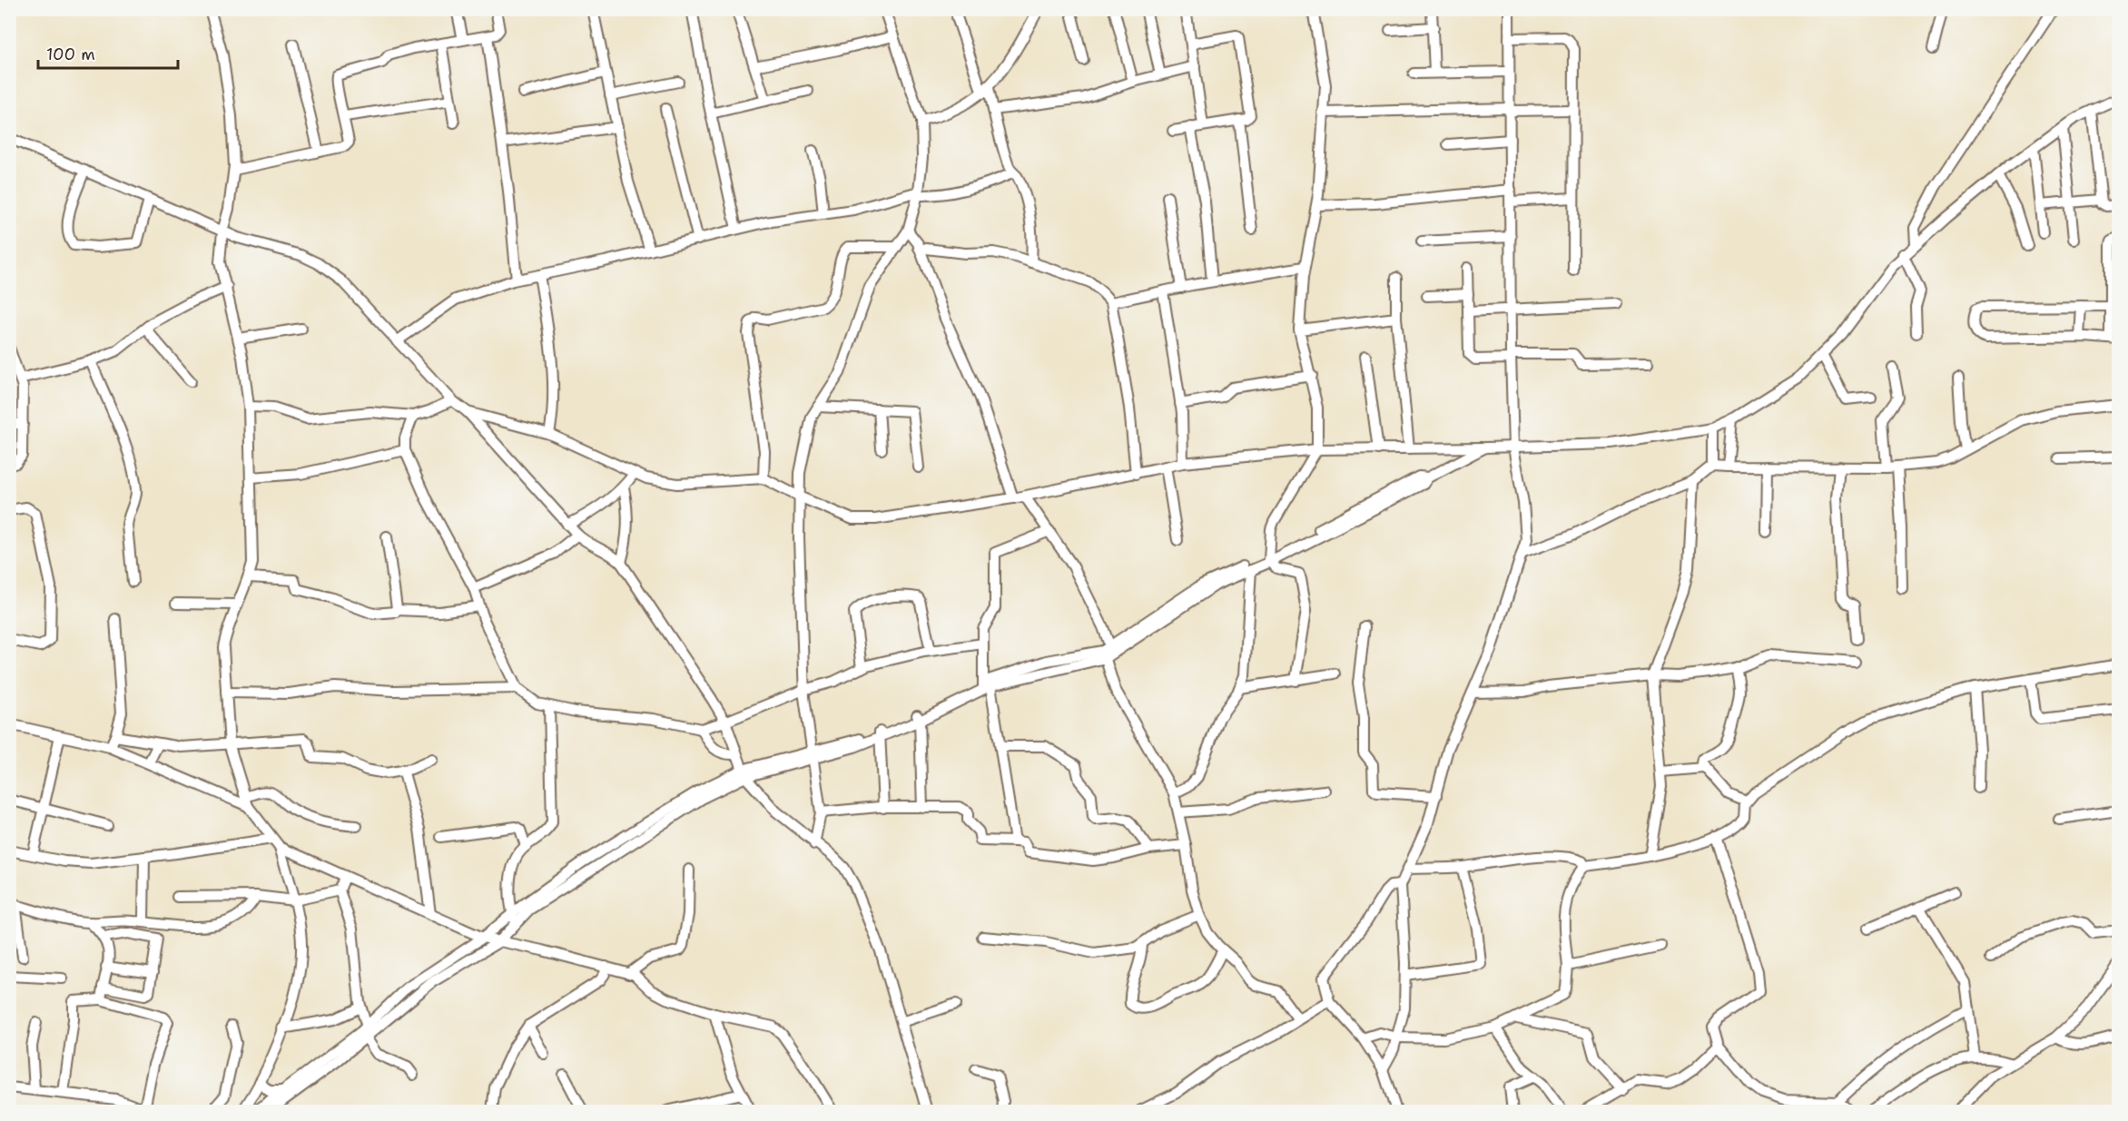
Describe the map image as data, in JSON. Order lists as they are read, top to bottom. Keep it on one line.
{"scale_bar":"100 m"}
